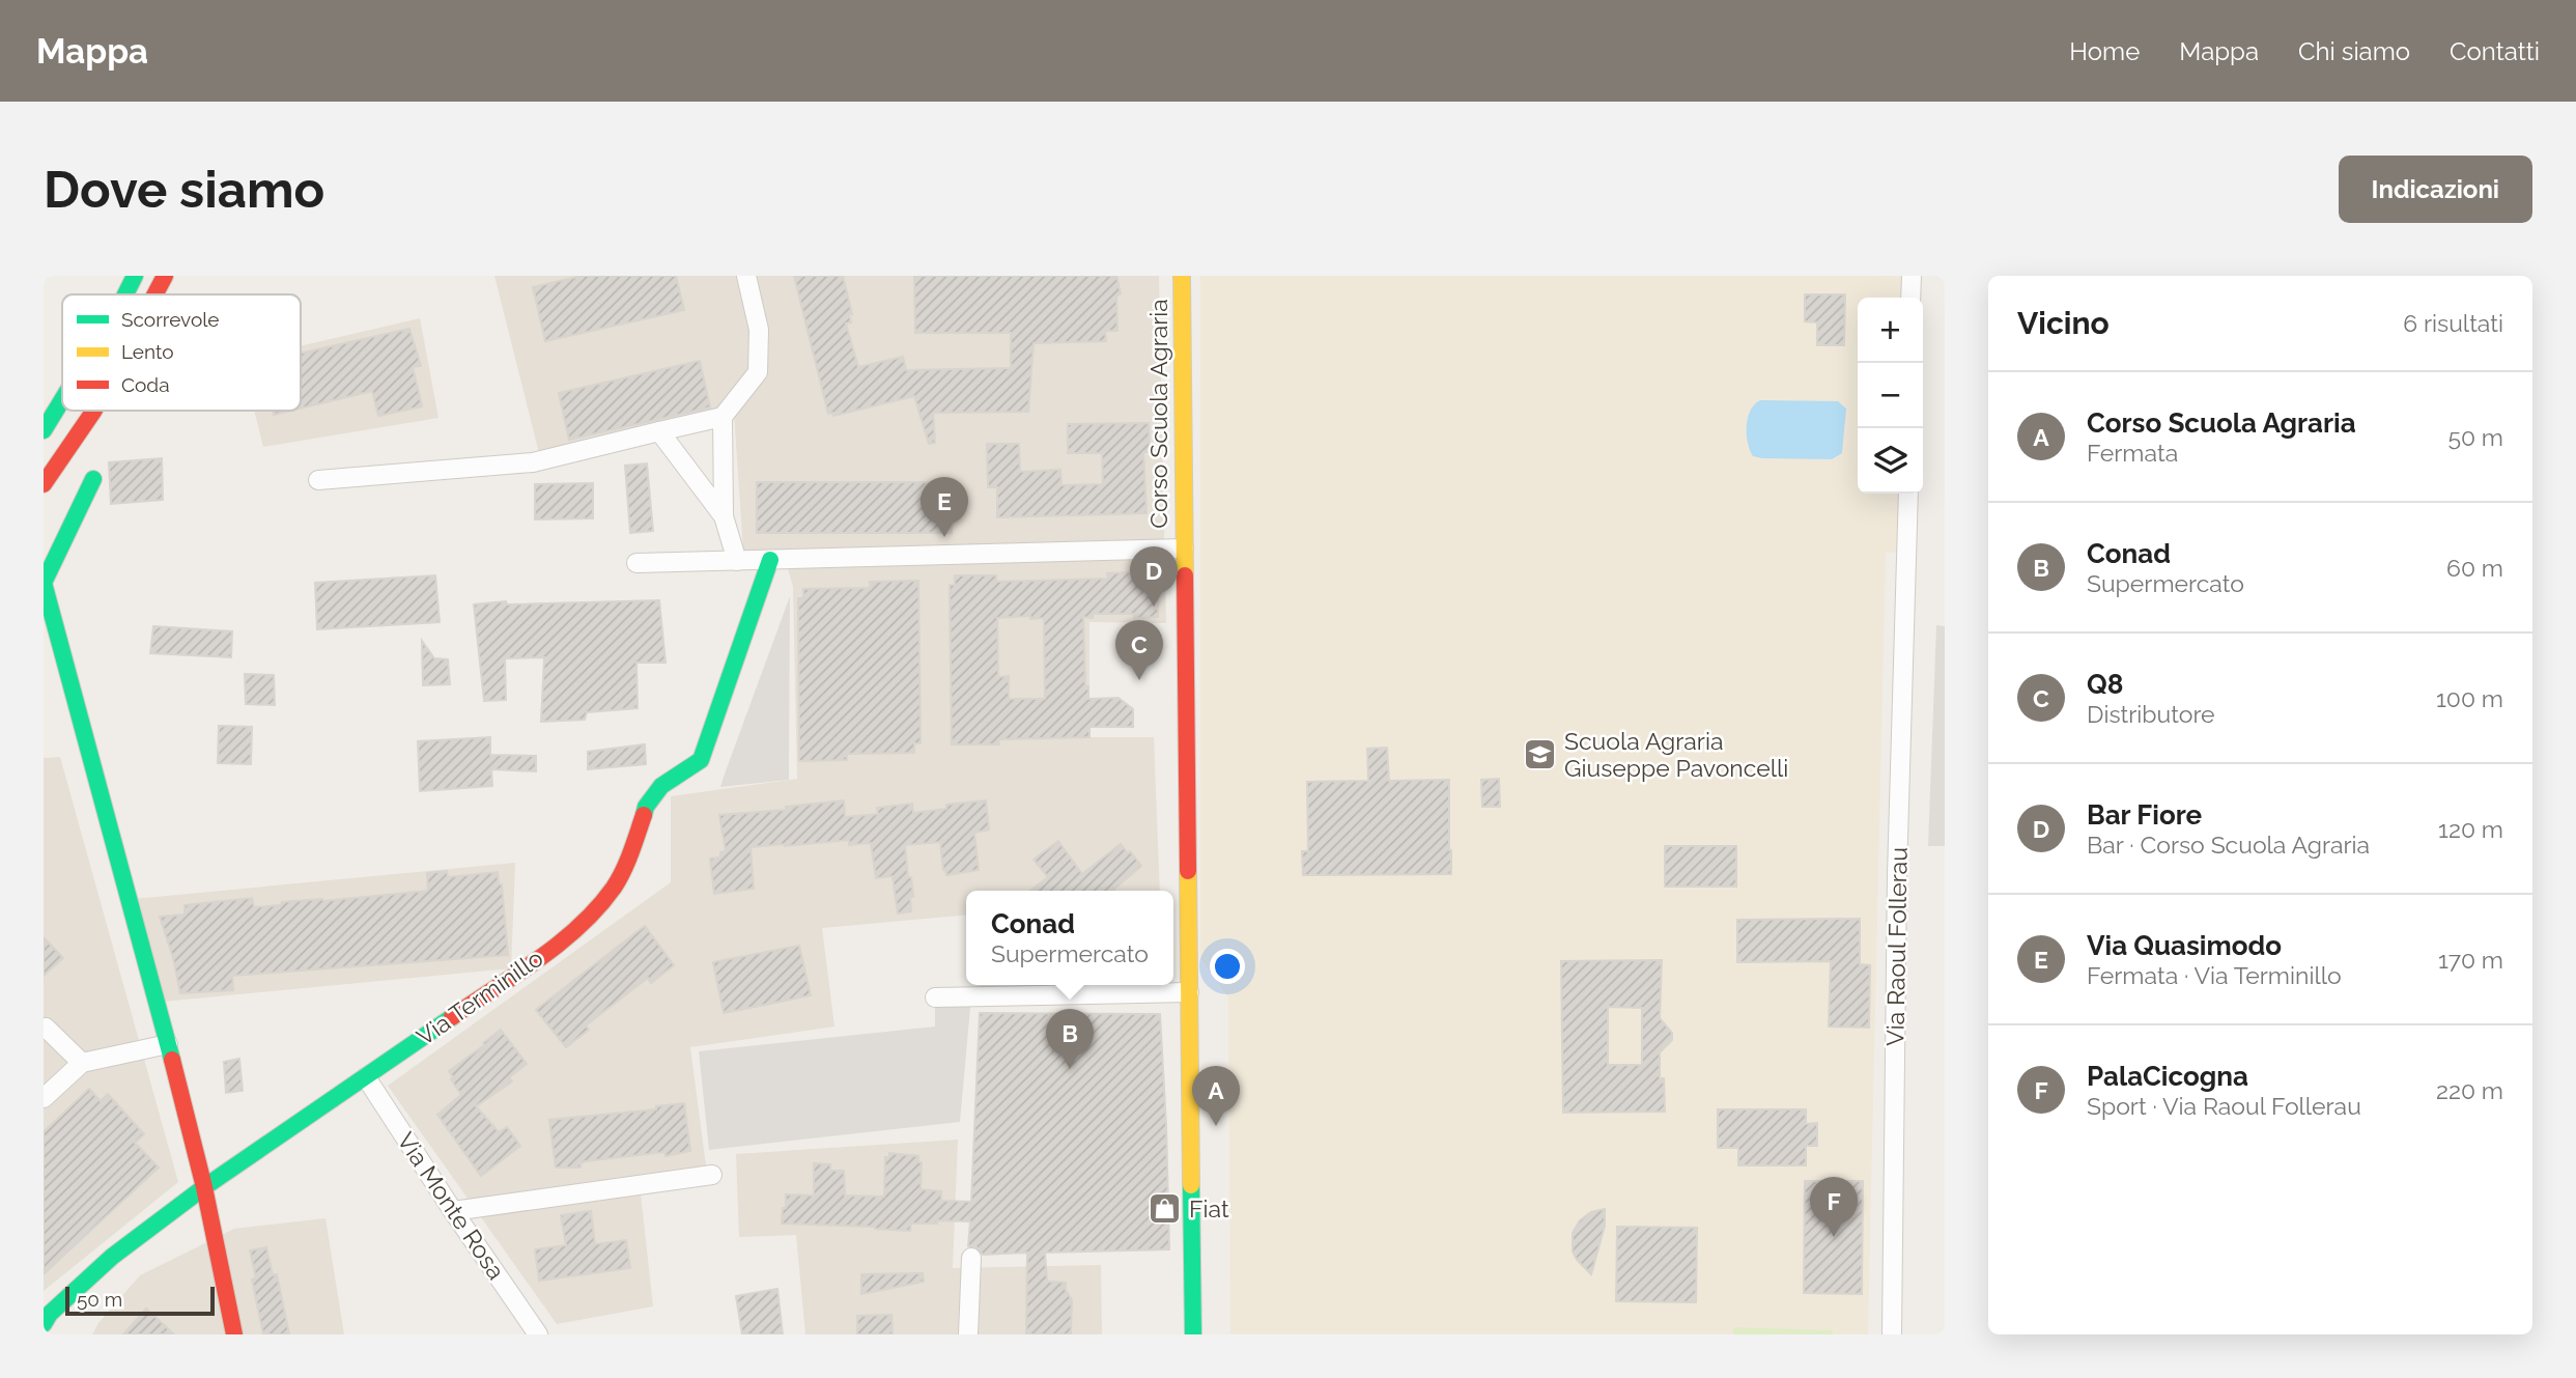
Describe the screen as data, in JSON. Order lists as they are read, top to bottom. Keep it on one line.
{"streets":{"main road":["Corso Scuola Agraria","Via Terminillo"],"street":["Via Raoul Follerau","Via Monte Rosa"]},"crossings":[["Via Terminillo","Via Monte Rosa"]],"places":{"school or university":["Scuola Agraria Giuseppe Pavoncelli"],"shop":["Fiat"]},"legend":["Scorrevole","Lento","Coda"],"scale_bar":"50 m","page":{"header":"Mappa","nav":["Home","Mappa","Chi siamo","Contatti"],"buttons":"Indicazioni","title":"Dove siamo","heading":["Vicino","6 risultati"],"map_buttons":["+","−"],"list":[{"mark":"A","name":"Corso Scuola Agraria","note":"Fermata","value":"50 m"},{"mark":"B","name":"Conad","note":"Supermercato","value":"60 m"},{"mark":"C","name":"Q8","note":"Distributore","value":"100 m"},{"mark":"D","name":"Bar Fiore","note":"Bar · Corso Scuola Agraria","value":"120 m"},{"mark":"E","name":"Via Quasimodo","note":"Fermata · Via Terminillo","value":"170 m"},{"mark":"F","name":"PalaCicogna","note":"Sport · Via Raoul Follerau","value":"220 m"}],"pins":["E","D","C","B","A","F"],"popup":["Conad","Supermercato"],"scale":"50 m"}}
